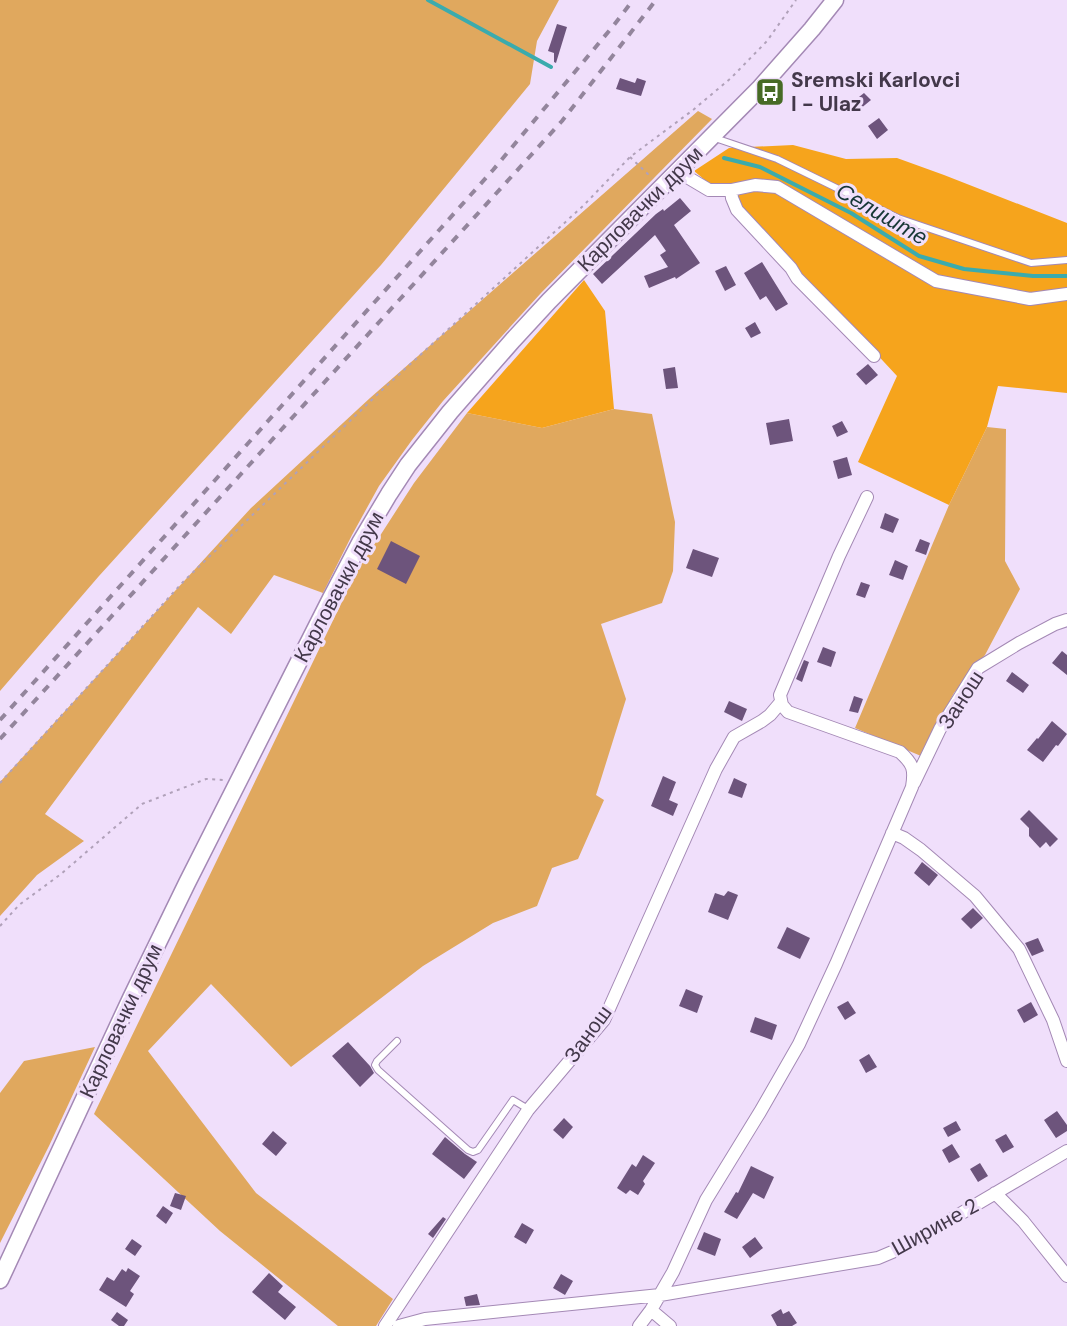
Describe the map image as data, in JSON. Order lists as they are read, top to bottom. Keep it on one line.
{"streets":{"main road":["Карловачки друм"],"street":["Занош","Ширине 2"]},"crossings":[["Занош","Ширине 2"]],"water":["Селиште"],"places":{"bus stop":["Sremski Karlovci I - Ulaz"]}}
